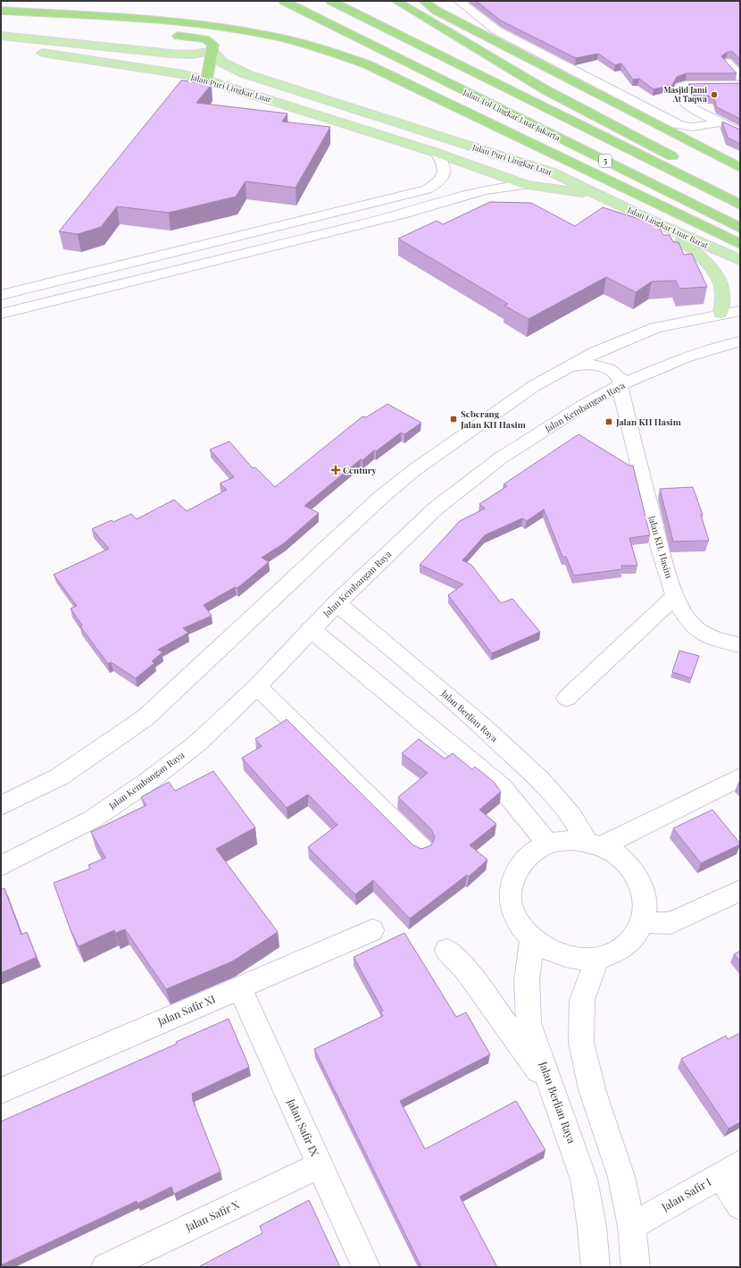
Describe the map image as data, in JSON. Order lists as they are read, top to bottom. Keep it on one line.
{"streets":{"highway":["Jalan Tol Lingkar Luar Jakarta","5"],"main road":["Jalan Puri Lingkar Luar","Jalan Lingkar Luar Barat"],"street":["Jalan Kembangan Raya","Jalan KH. Hasim","Jalan Berlian Raya","Jalan Safir XI","Jalan Safir IX","Jalan Safir I","Jalan Safir X"]},"crossings":[["Jalan Puri Lingkar Luar","Jalan Lingkar Luar Barat"],["Jalan Kembangan Raya","Jalan KH. Hasim"],["Jalan Kembangan Raya","Jalan Berlian Raya"],["Jalan Safir XI","Jalan Safir IX"],["Jalan Safir IX","Jalan Safir X"]],"places":{"other":["Masjid Jami At Taqwa"],"transit":["Seberang Jalan KH Hasim","Jalan KH Hasim"],"health":["Century"]}}
